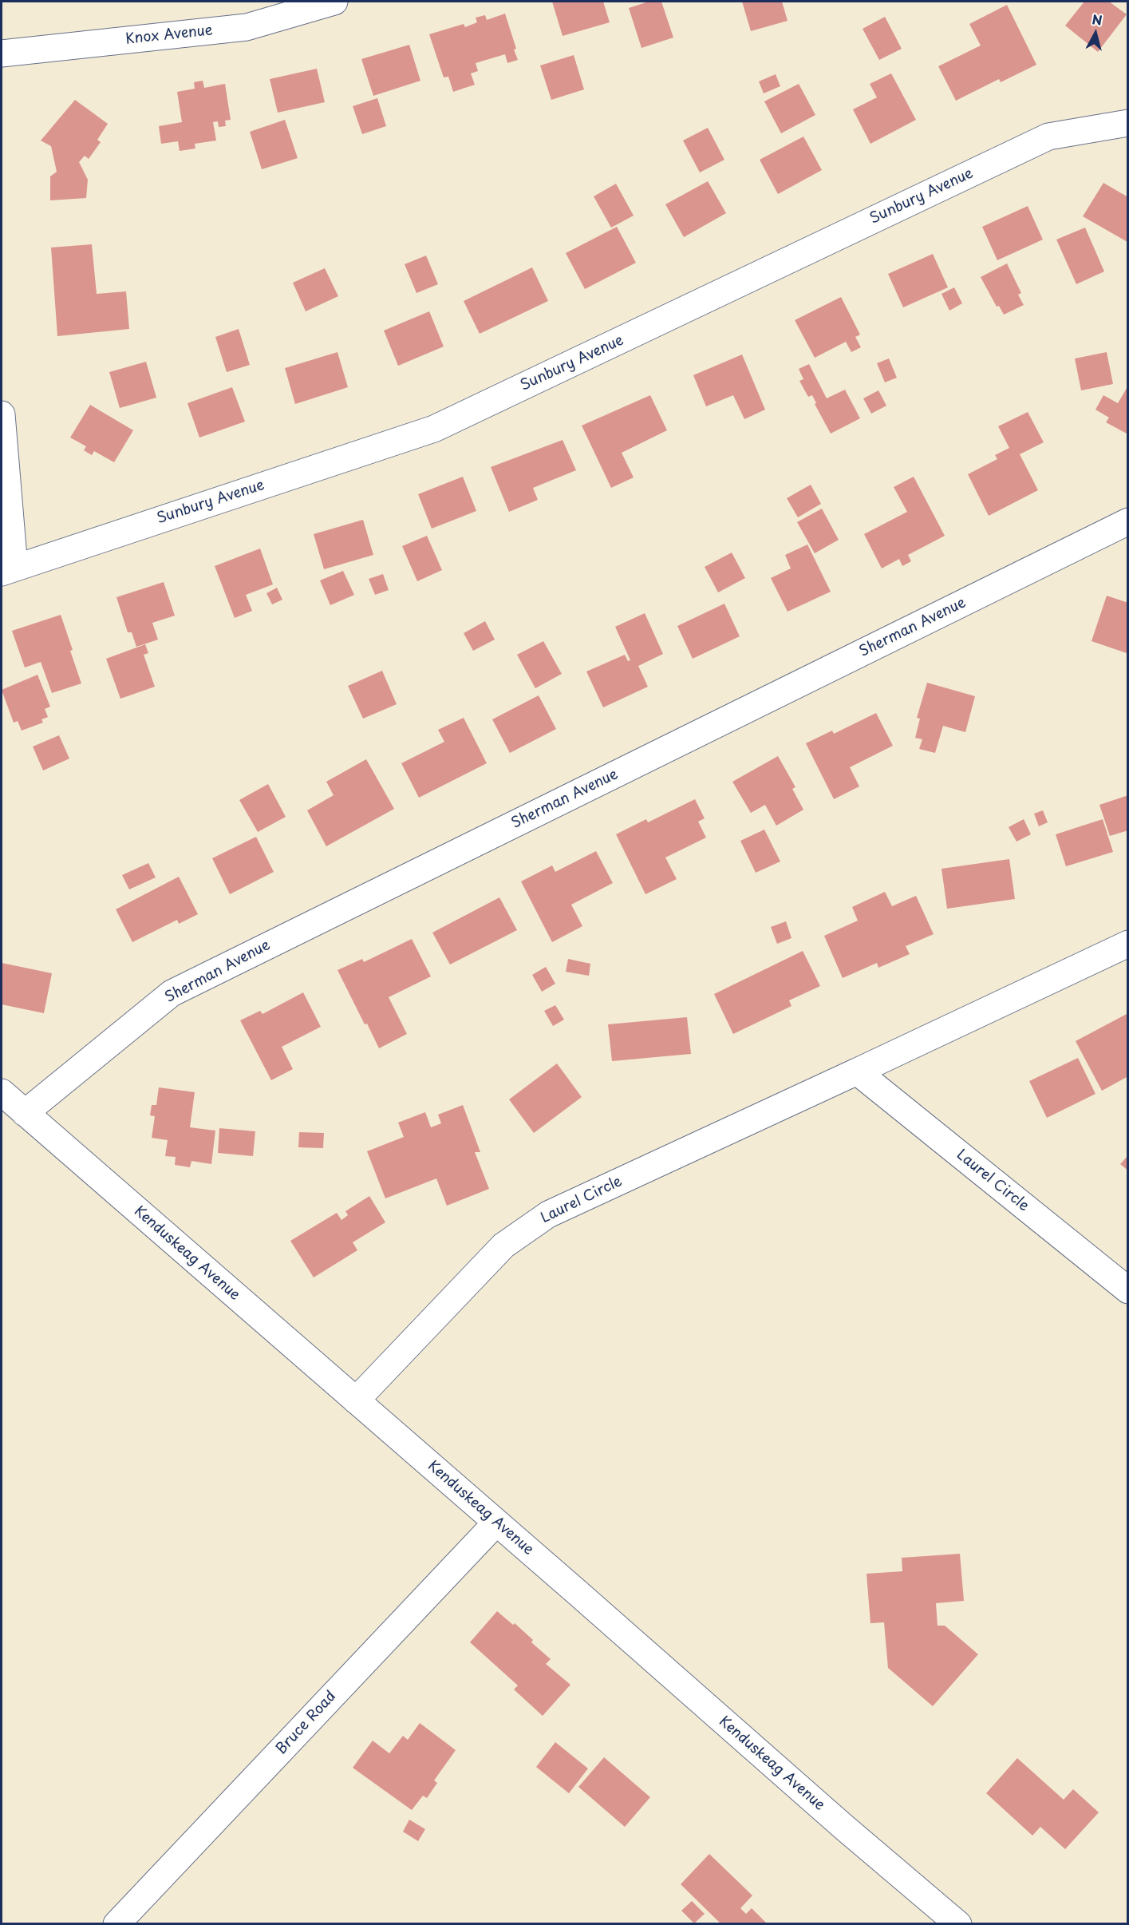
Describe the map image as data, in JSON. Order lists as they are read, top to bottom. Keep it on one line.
{"streets":{"street":["Knox Avenue","Sunbury Avenue","Sherman Avenue","Laurel Circle","Kenduskeag Avenue","Bruce Road"]},"crossings":[["Sherman Avenue","Kenduskeag Avenue"],["Laurel Circle","Kenduskeag Avenue"],["Kenduskeag Avenue","Bruce Road"]],"north":"top"}
